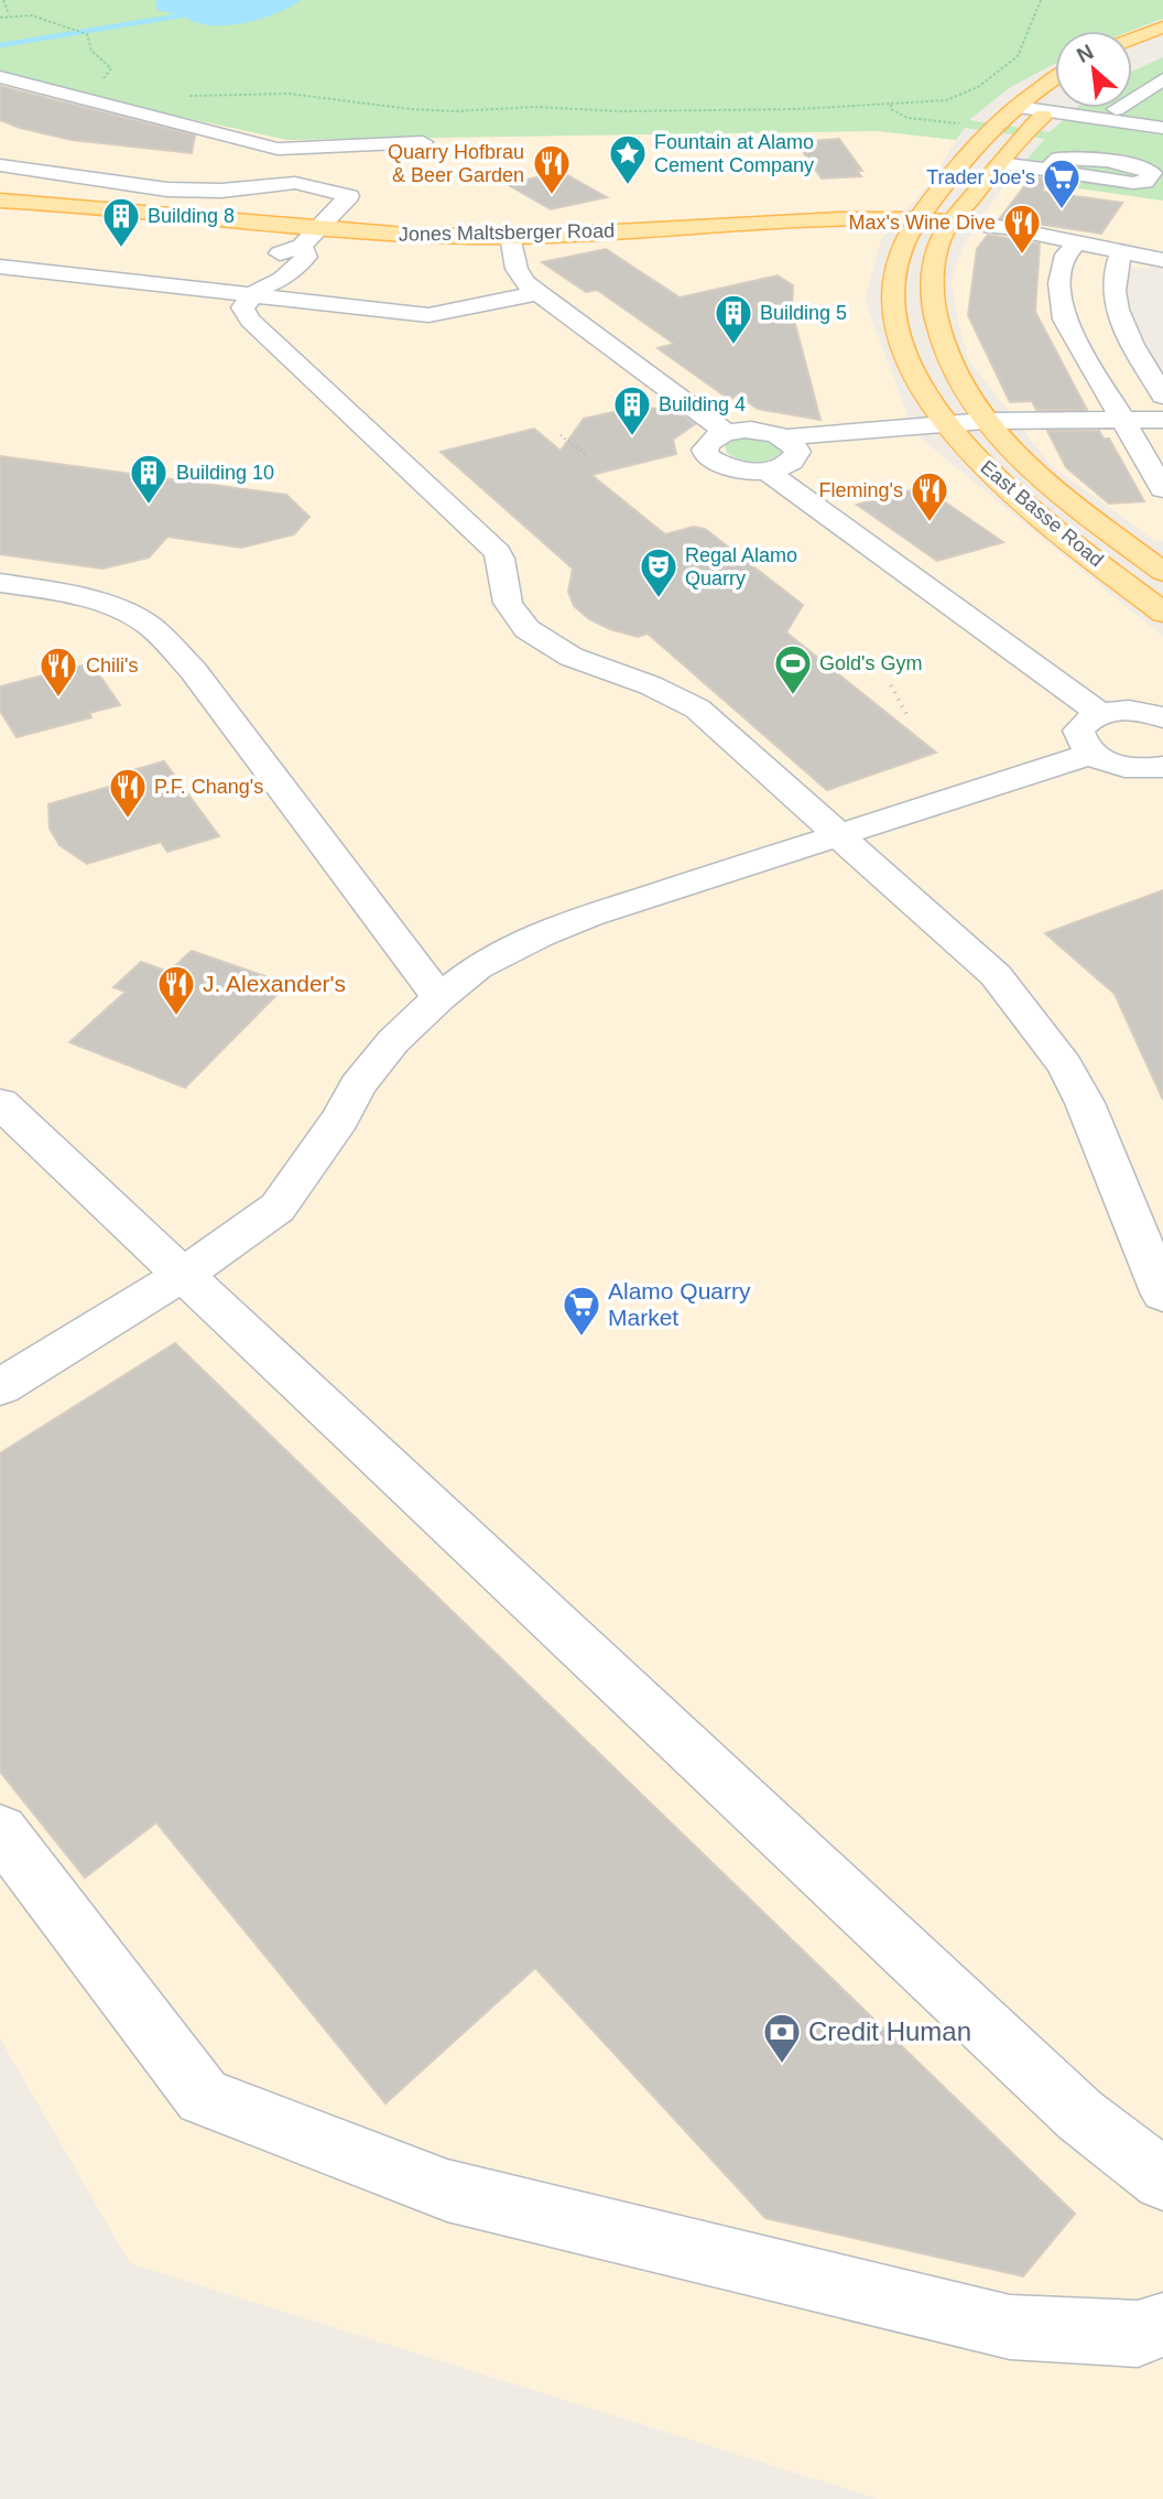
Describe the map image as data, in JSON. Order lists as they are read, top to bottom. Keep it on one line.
{"streets":{"main road":["Jones Maltsberger Road","East Basse Road"]},"crossings":[["Jones Maltsberger Road","East Basse Road"]],"places":{"place":["Fountain at Alamo Cement Company"],"restaurant":["Quarry Hofbrau & Beer Garden","Max's Wine Dive","Fleming's","Chili's","P.F. Chang's","J. Alexander's"],"supermarket":["Trader Joe's","Alamo Quarry Market"],"building":["Building 8","Building 5","Building 4","Building 10"],"theatre":["Regal Alamo Quarry"],"sports":["Gold's Gym"],"bank":["Credit Human"]},"north":"top left"}
